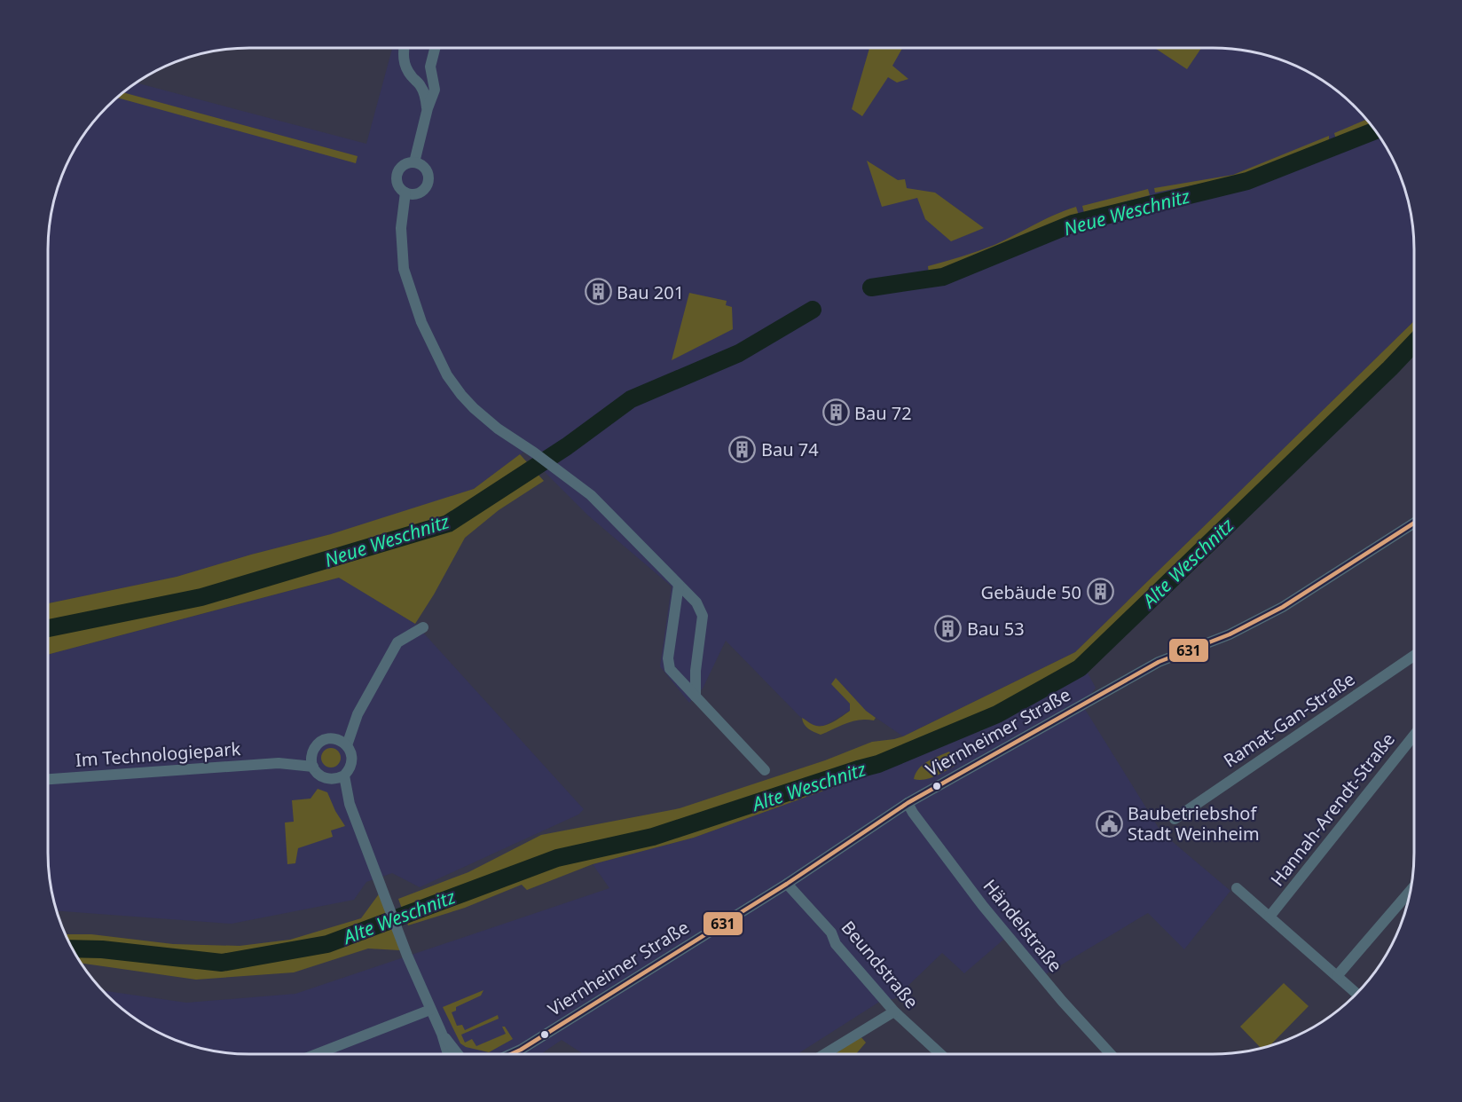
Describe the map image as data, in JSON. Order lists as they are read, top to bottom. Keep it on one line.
{"streets":{"street":["Ramat-Gan-Straße","Viernheimer Straße","Im Technologiepark","Hannah-Arendt-Straße","Händelstraße","Beundstraße"]},"crossings":[["Viernheimer Straße","Händelstraße"],["Viernheimer Straße","Beundstraße"]],"water":["Neue Weschnitz","Alte Weschnitz"],"places":{"building":["Bau 201","Bau 72","Bau 74","Gebäude 50","Bau 53"],"public building":["Baubetriebshof Stadt Weinheim"]},"lines":["transit line 631"]}
